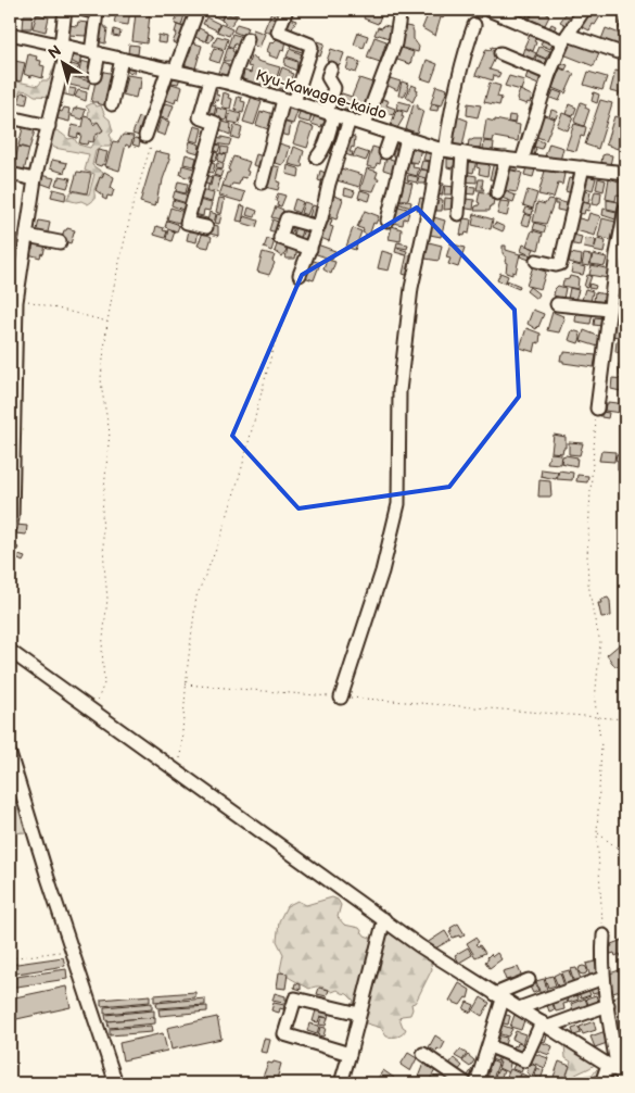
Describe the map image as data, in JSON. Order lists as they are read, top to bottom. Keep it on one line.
{"streets":{"street":["Kyu-Kawagoe-kaido"]},"north":"top left"}
